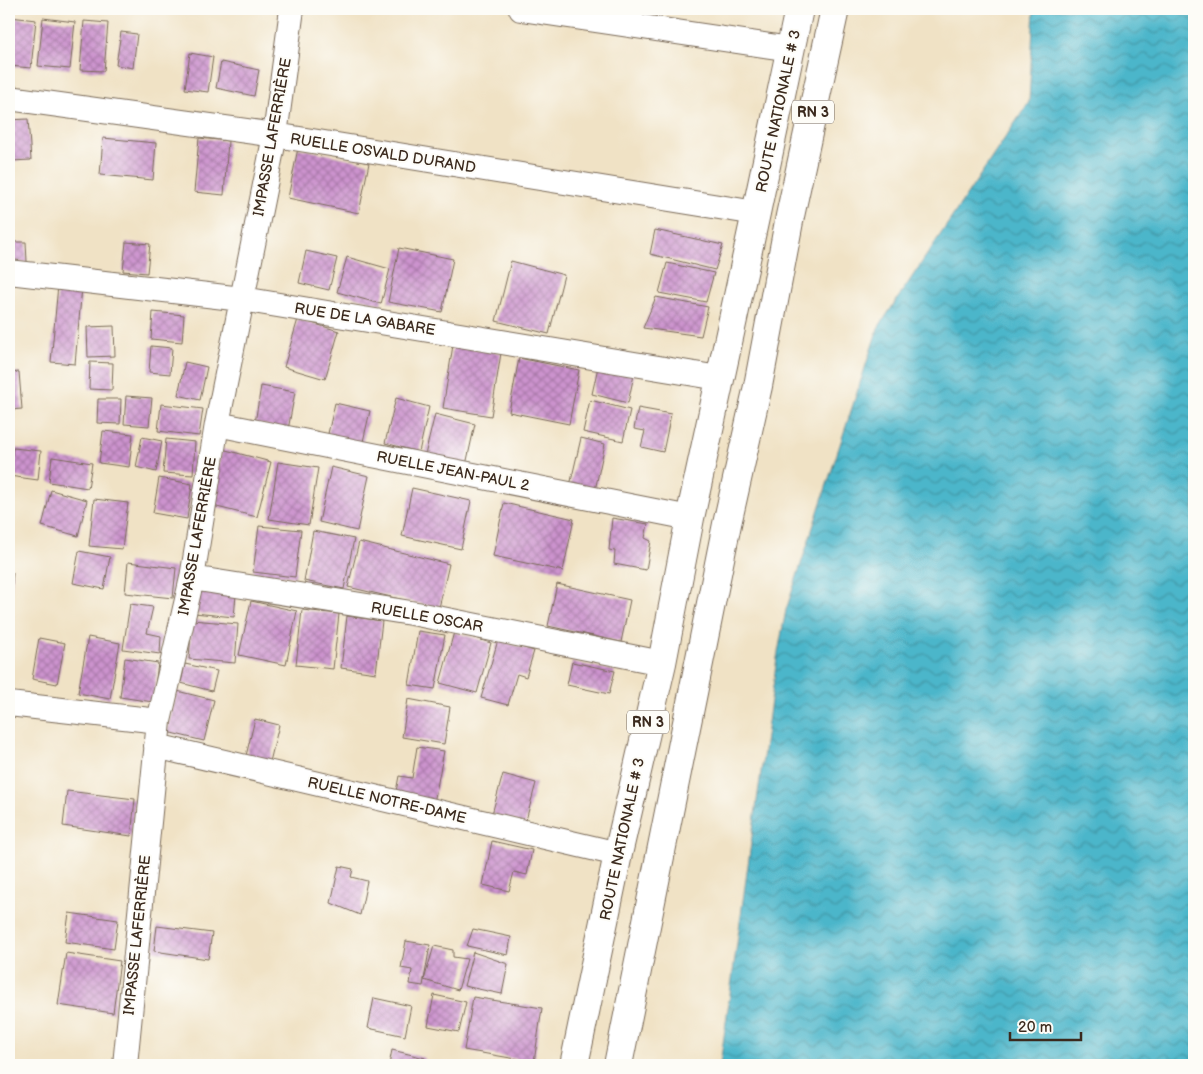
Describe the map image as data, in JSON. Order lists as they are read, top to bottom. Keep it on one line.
{"streets":{"main road":["ROUTE NATIONALE # 3","RN 3"],"street":["IMPASSE LAFERRIÈRE","RUELLE OSVALD DURAND","RUE DE LA GABARE","RUELLE JEAN-PAUL 2","RUELLE OSCAR","RUELLE NOTRE-DAME"]},"crossings":[["ROUTE NATIONALE # 3","RN 3"],["ROUTE NATIONALE # 3","RUELLE OSVALD DURAND"],["ROUTE NATIONALE # 3","RUE DE LA GABARE"],["ROUTE NATIONALE # 3","RUELLE JEAN-PAUL 2"],["ROUTE NATIONALE # 3","RUELLE OSCAR"],["ROUTE NATIONALE # 3","RUELLE NOTRE-DAME"],["RN 3","RUELLE OSVALD DURAND"],["RN 3","RUE DE LA GABARE"],["IMPASSE LAFERRIÈRE","RUELLE OSVALD DURAND"],["IMPASSE LAFERRIÈRE","RUE DE LA GABARE"],["IMPASSE LAFERRIÈRE","RUELLE JEAN-PAUL 2"],["IMPASSE LAFERRIÈRE","RUELLE OSCAR"],["IMPASSE LAFERRIÈRE","RUELLE NOTRE-DAME"]],"scale_bar":"20 m"}
